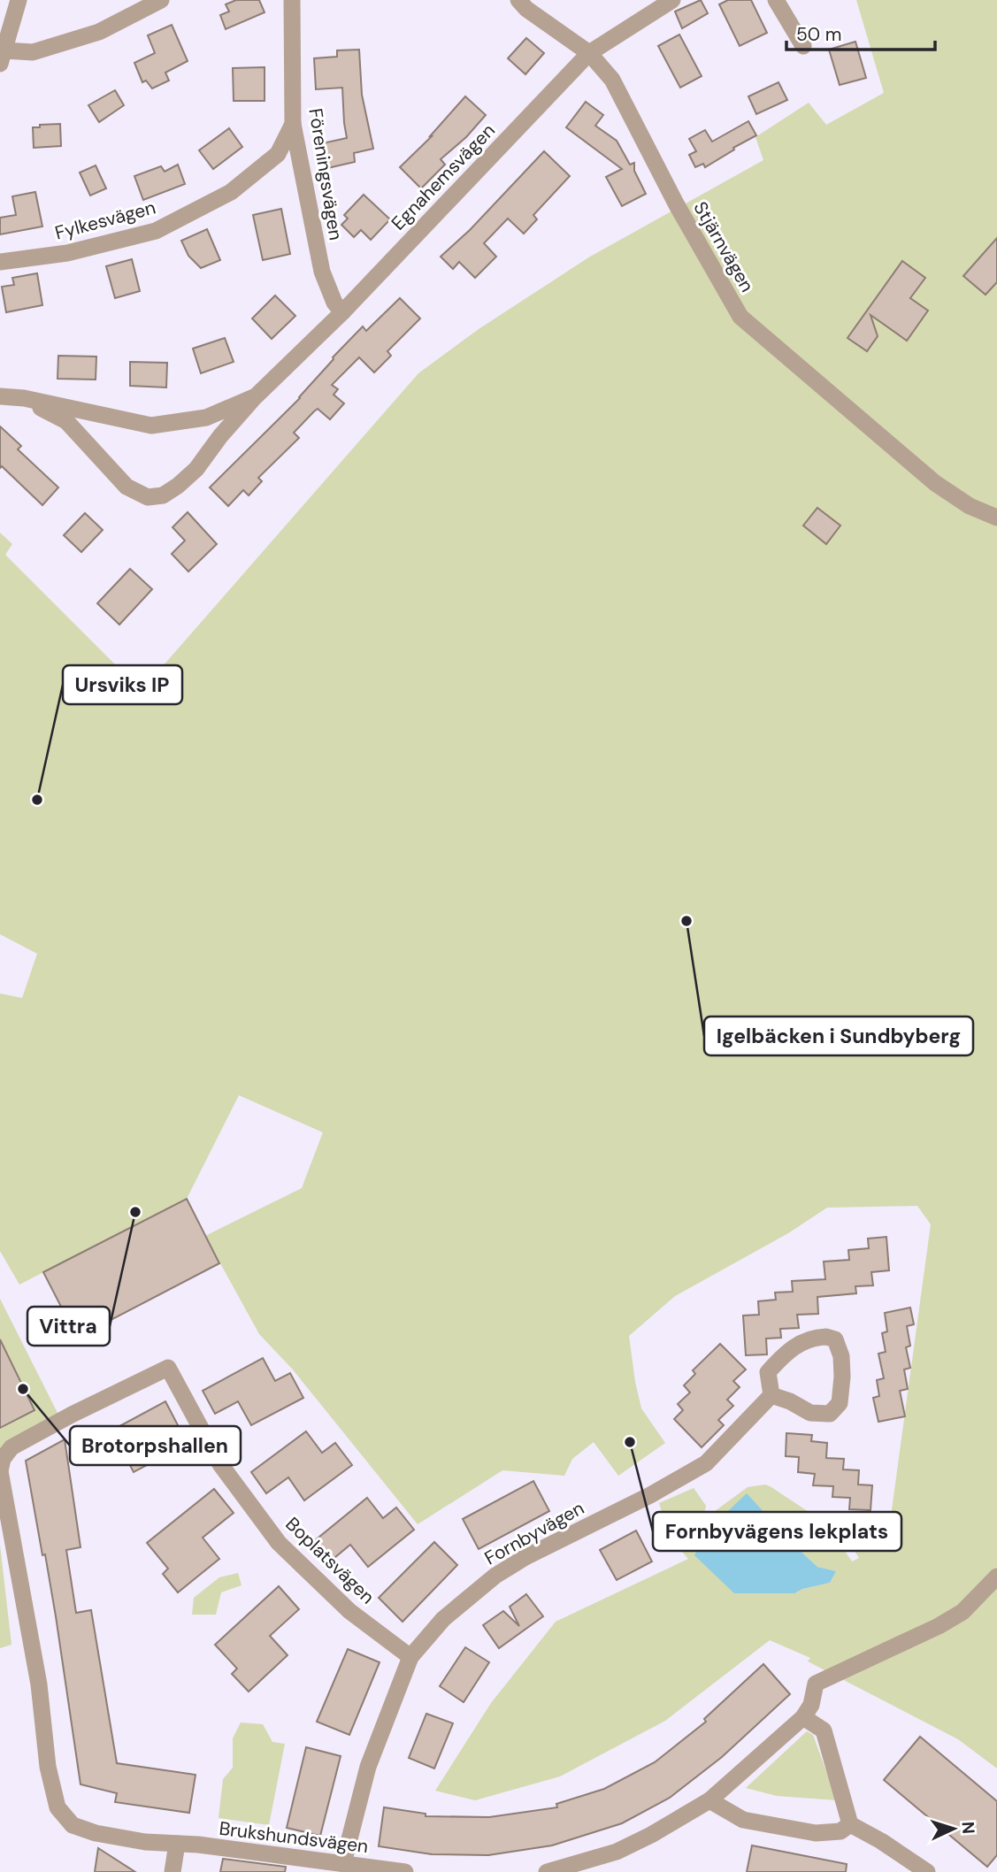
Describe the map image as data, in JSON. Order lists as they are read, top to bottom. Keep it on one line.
{"streets":{"street":["Föreningsvägen","Egnahemsvägen","Fylkesvägen","Stjärnvägen","Fornbyvägen","Boplatsvägen","Brukshundsvägen"]},"crossings":[["Föreningsvägen","Egnahemsvägen"],["Föreningsvägen","Fylkesvägen"],["Egnahemsvägen","Stjärnvägen"],["Fornbyvägen","Boplatsvägen"],["Fornbyvägen","Brukshundsvägen"],["Boplatsvägen","Brukshundsvägen"]],"places":["Ursviks IP","Igelbäcken i Sundbyberg","Vittra","Brotorpshallen","Fornbyvägens lekplats"],"scale_bar":"50 m","north":"right"}
